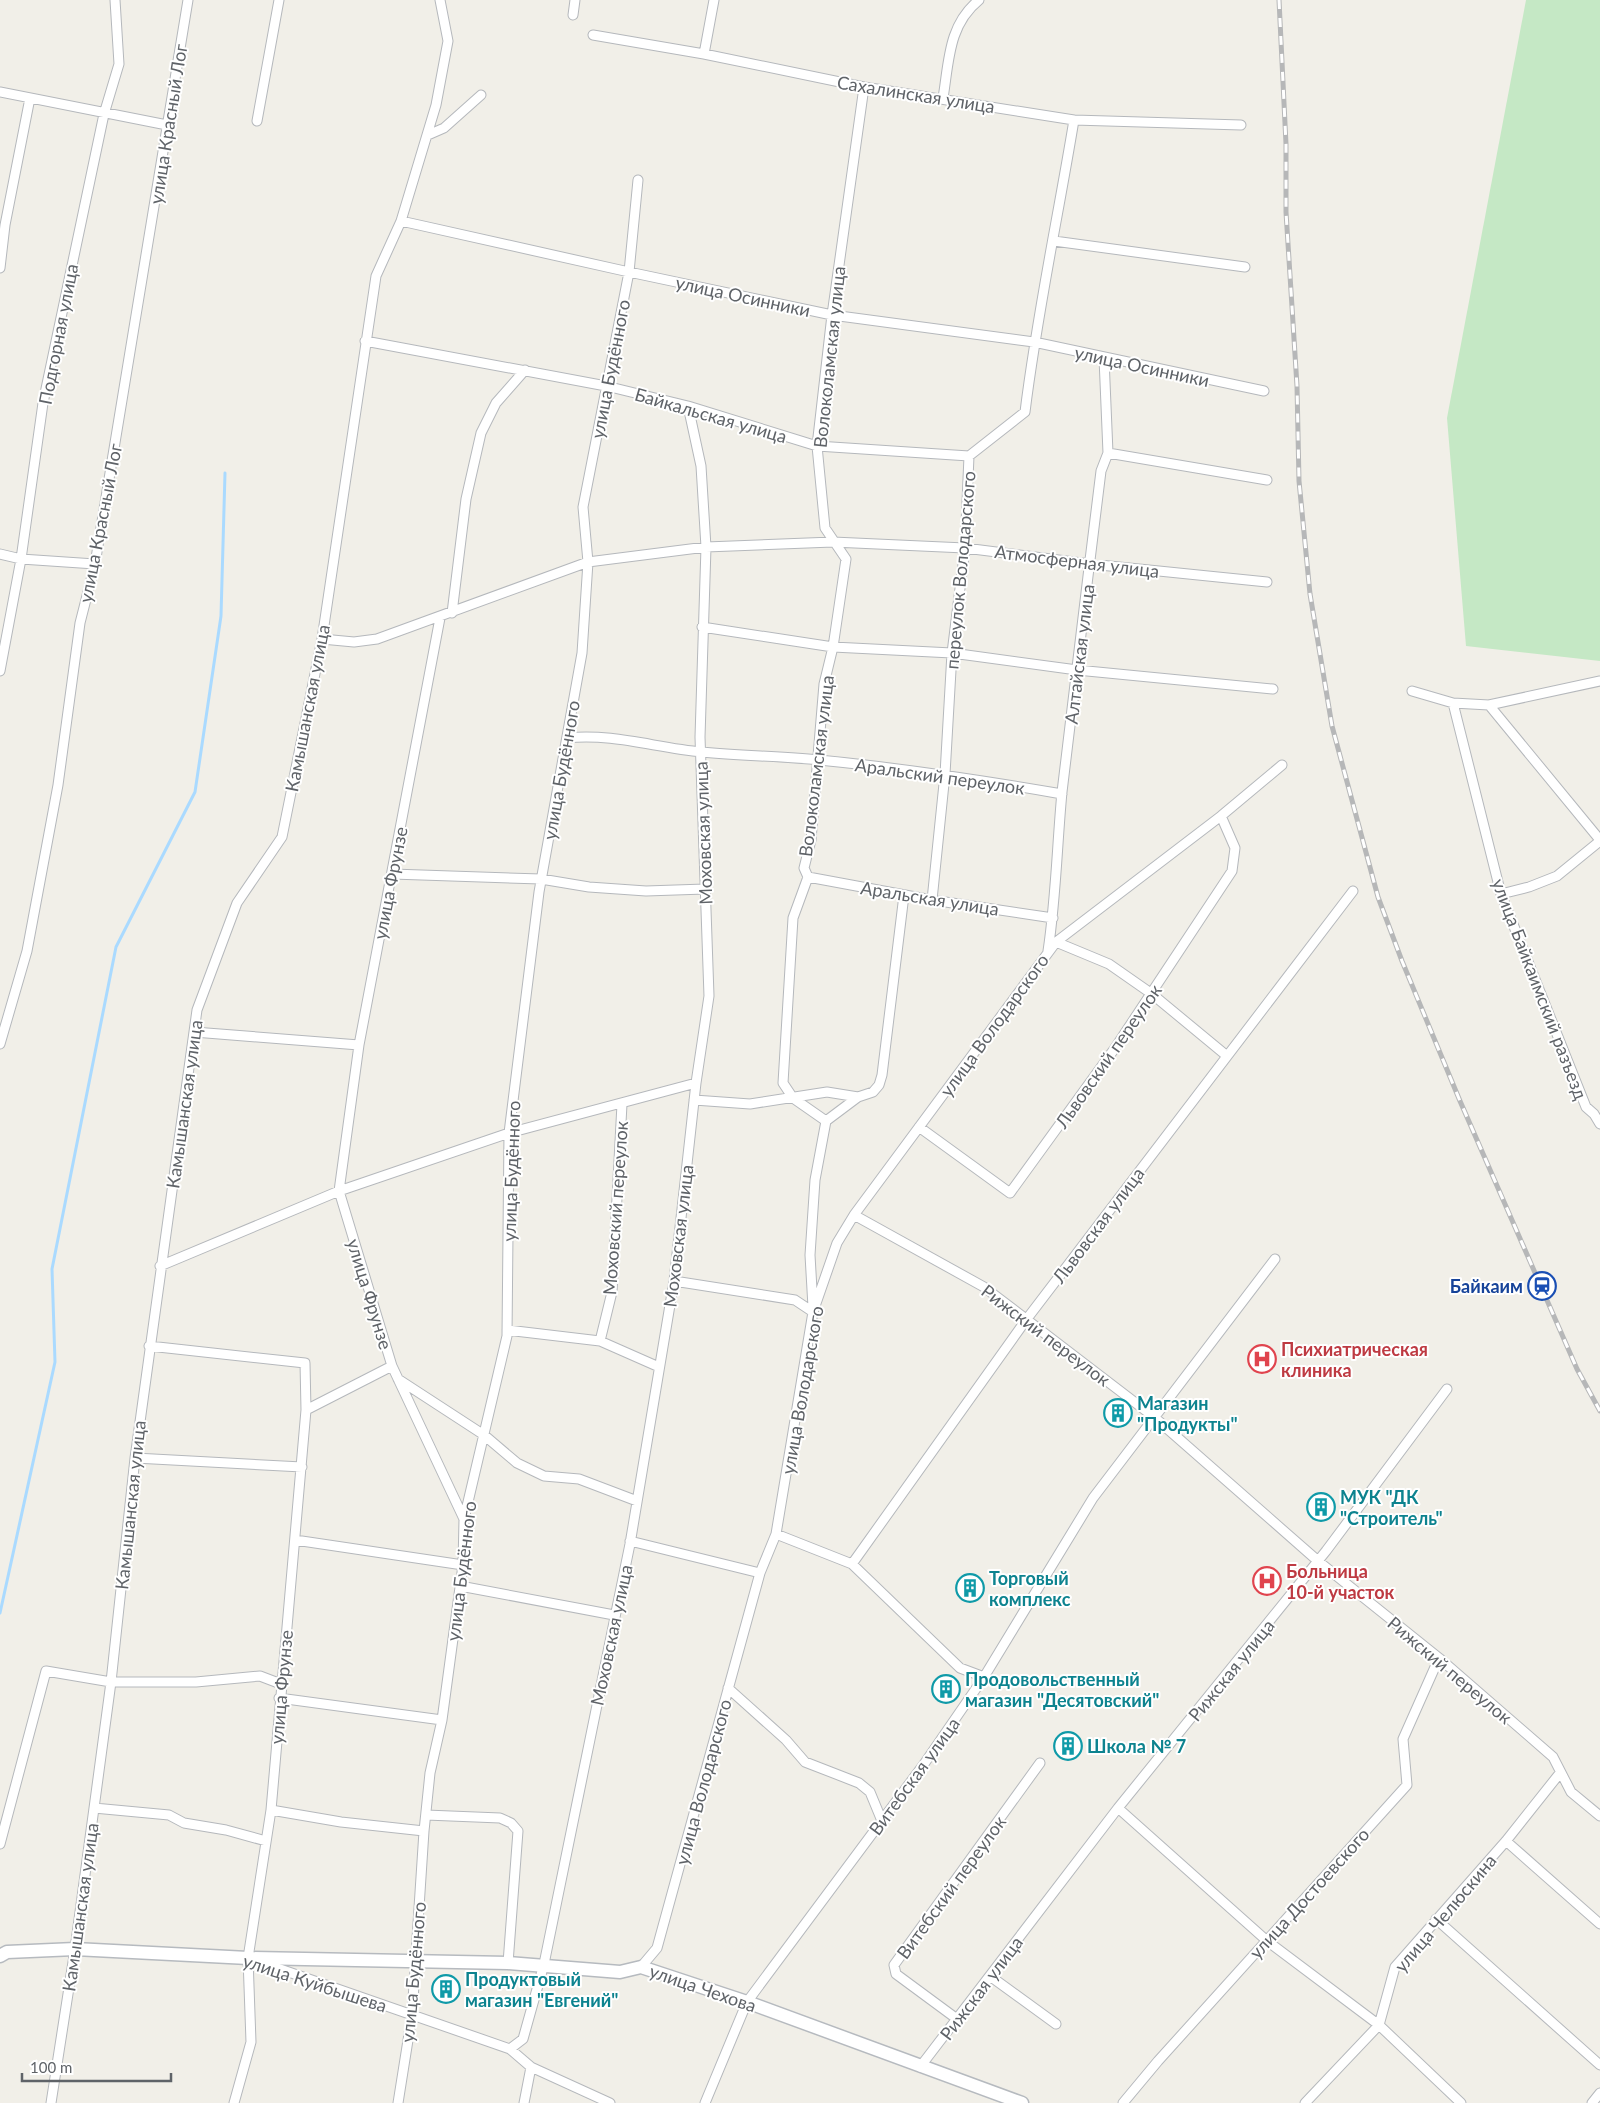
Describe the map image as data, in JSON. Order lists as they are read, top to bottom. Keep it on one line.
{"streets":{"street":["Сахалинская улица","улица Красный Лог","улица Осинники","Подгорная улица","Волоколамская улица","улица Будённого","Байкальская улица","Атмосферная улица","переулок Володарского","Алтайская улица","Камышанская улица","Аральский переулок","Моховская улица","улица Фрунзе","Аральская улица","улица Байкаимский разъезд","улица Володарского","Львовский переулок","Моховский переулок","Львовская улица","Рижский переулок","Рижская улица","Витебская улица","Витебский переулок","улица Достоевского","улица Челюскина","улица Куйбышева","улица Чехова"]},"crossings":[["Сахалинская улица","Волоколамская улица"],["Сахалинская улица","переулок Володарского"],["улица Осинники","Волоколамская улица"],["улица Осинники","улица Будённого"],["улица Осинники","переулок Володарского"],["улица Осинники","Алтайская улица"],["улица Осинники","Камышанская улица"],["Волоколамская улица","Байкальская улица"],["Волоколамская улица","Атмосферная улица"],["Волоколамская улица","Аральский переулок"],["Волоколамская улица","Аральская улица"],["улица Будённого","Байкальская улица"],["улица Будённого","Атмосферная улица"],["улица Будённого","Аральский переулок"],["улица Будённого","улица Куйбышева"],["улица Будённого","улица Чехова"],["Байкальская улица","переулок Володарского"],["Байкальская улица","Камышанская улица"],["Байкальская улица","Моховская улица"],["Атмосферная улица","переулок Володарского"],["Атмосферная улица","Алтайская улица"],["Атмосферная улица","Камышанская улица"],["Атмосферная улица","Моховская улица"],["Атмосферная улица","улица Фрунзе"],["переулок Володарского","Аральский переулок"],["переулок Володарского","Аральская улица"],["Алтайская улица","Аральский переулок"],["Алтайская улица","Аральская улица"],["Алтайская улица","улица Володарского"],["Камышанская улица","улица Куйбышева"],["Аральский переулок","Моховская улица"],["Моховская улица","улица Куйбышева"],["Моховская улица","улица Чехова"],["улица Фрунзе","улица Куйбышева"],["улица Фрунзе","улица Чехова"],["улица Володарского","Львовский переулок"],["улица Володарского","Рижский переулок"],["улица Володарского","улица Чехова"],["Львовская улица","Рижский переулок"],["Рижский переулок","Рижская улица"],["Рижский переулок","Витебская улица"],["Рижский переулок","улица Достоевского"],["Рижский переулок","улица Челюскина"],["Рижская улица","Витебский переулок"],["Рижская улица","улица Чехова"],["Витебская улица","улица Чехова"],["улица Куйбышева","улица Чехова"]],"places":{"station":["Байкаим"],"hospital":["Психиатрическая клиника","Больница 10-й участок"],"building":["Магазин \"Продукты\"","МУК \"ДК \"Строитель\"","Торговый комплекс","Продовольственный магазин \"Деcятовский\"","Школа № 7","Продуктовый магазин \"Евгений\""]},"scale_bar":"100 m"}
